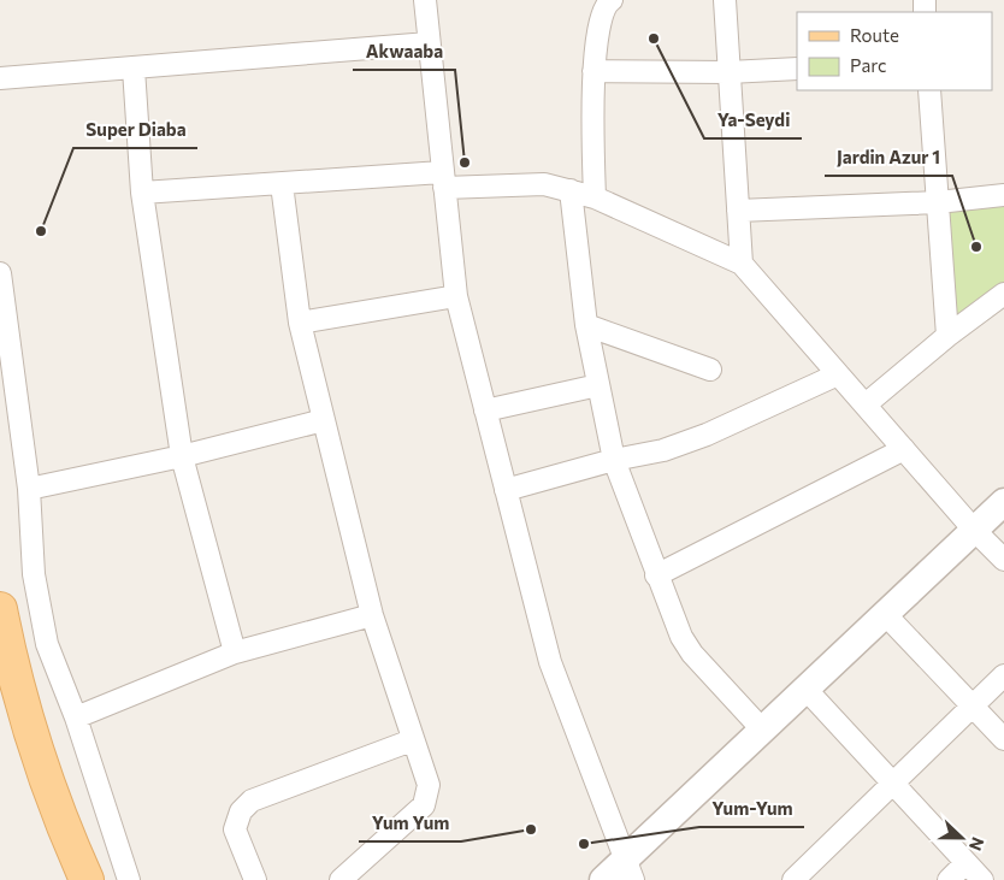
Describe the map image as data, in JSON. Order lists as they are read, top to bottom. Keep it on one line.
{"places":["Ya-Seydi","Akwaaba","Super Diaba","Jardin Azur 1","Yum Yum","Yum-Yum"],"legend":["Route","Parc"],"north":"right"}
